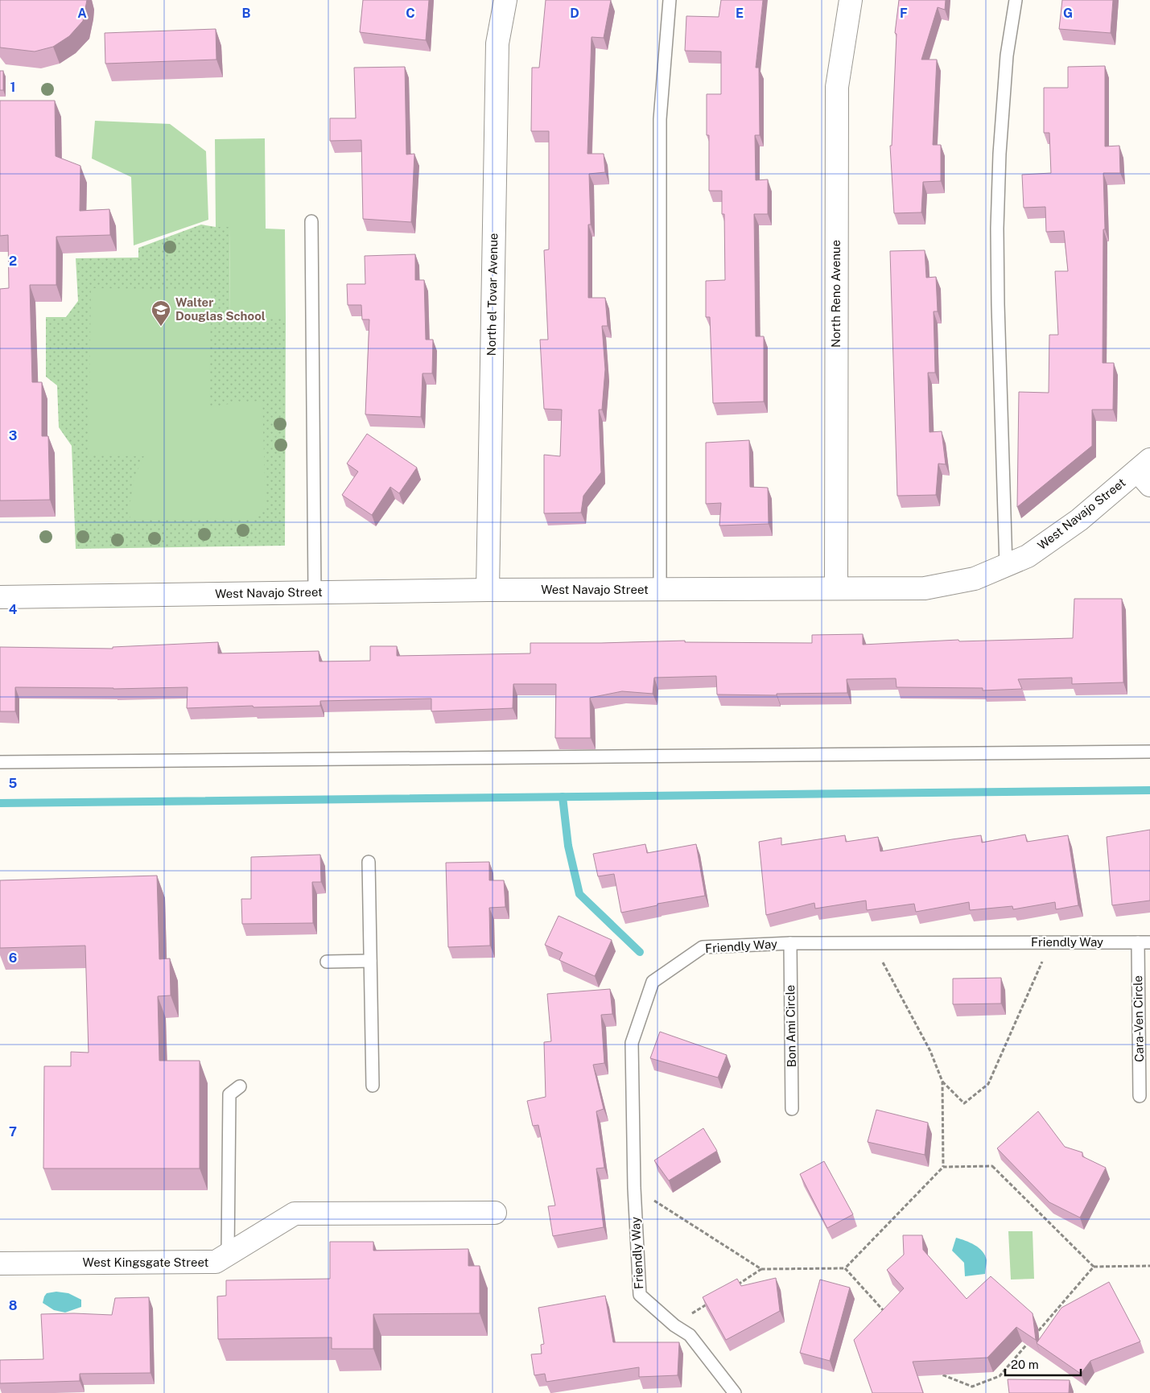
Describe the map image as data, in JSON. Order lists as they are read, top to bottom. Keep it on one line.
{"streets":{"street":["North Reno Avenue","North el Tovar Avenue","West Navajo Street","West Kingsgate Street"],"lane":["Friendly Way","Cara-Ven Circle","Bon Ami Circle"]},"crossings":[["North Reno Avenue","West Navajo Street"],["North el Tovar Avenue","West Navajo Street"],["Friendly Way","Cara-Ven Circle"],["Friendly Way","Bon Ami Circle"]],"places":{"school or university":["Walter Douglas School"]},"scale_bar":"20 m","grid":{"columns":["A","B","C","D","E","F","G"],"rows":["1","2","3","4","5","6","7","8"]}}
